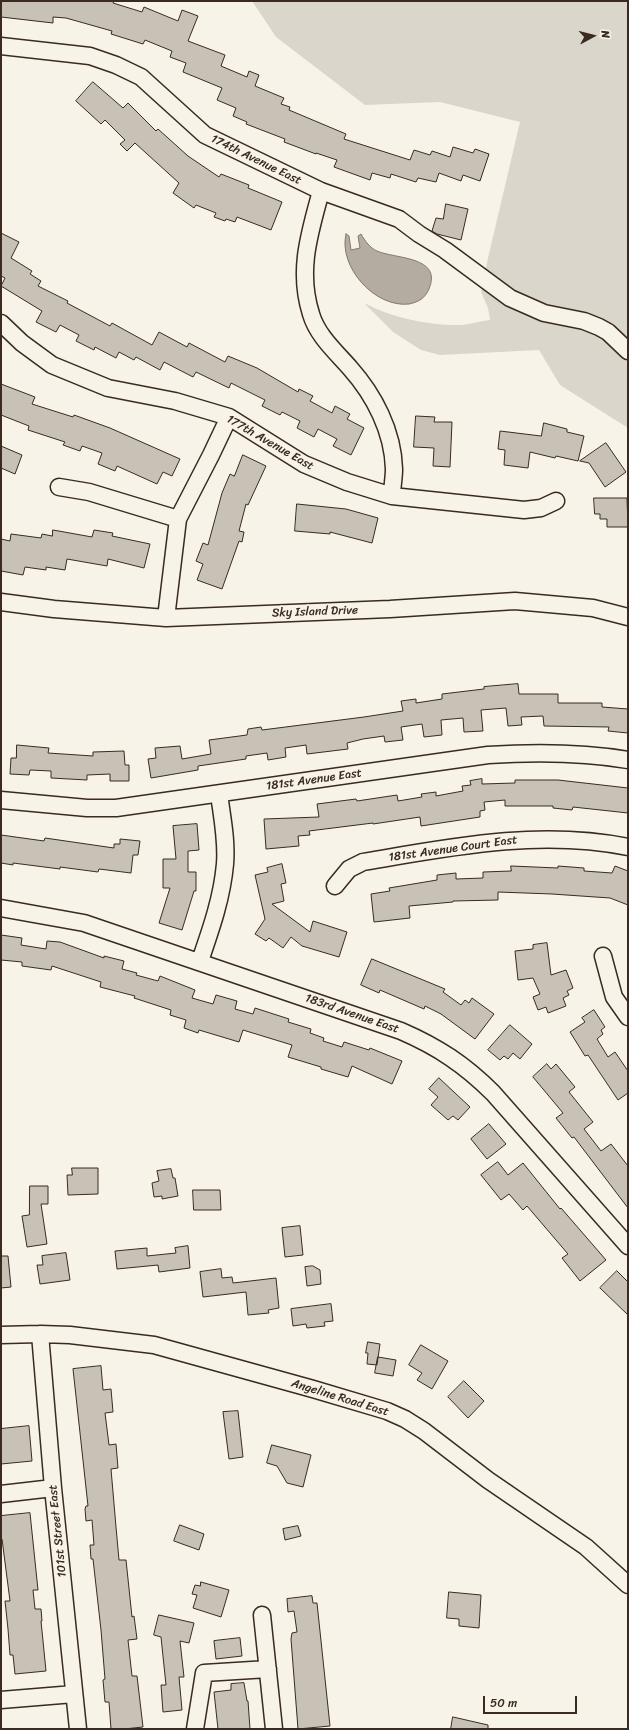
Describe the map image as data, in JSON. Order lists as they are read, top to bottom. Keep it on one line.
{"streets":{"street":["174th Avenue East","177th Avenue East","Sky Island Drive","181st Avenue East","181st Avenue Court East","183rd Avenue East","Angeline Road East","101st Street East"]},"crossings":[["Angeline Road East","101st Street East"]],"scale_bar":"50 m","north":"right"}
